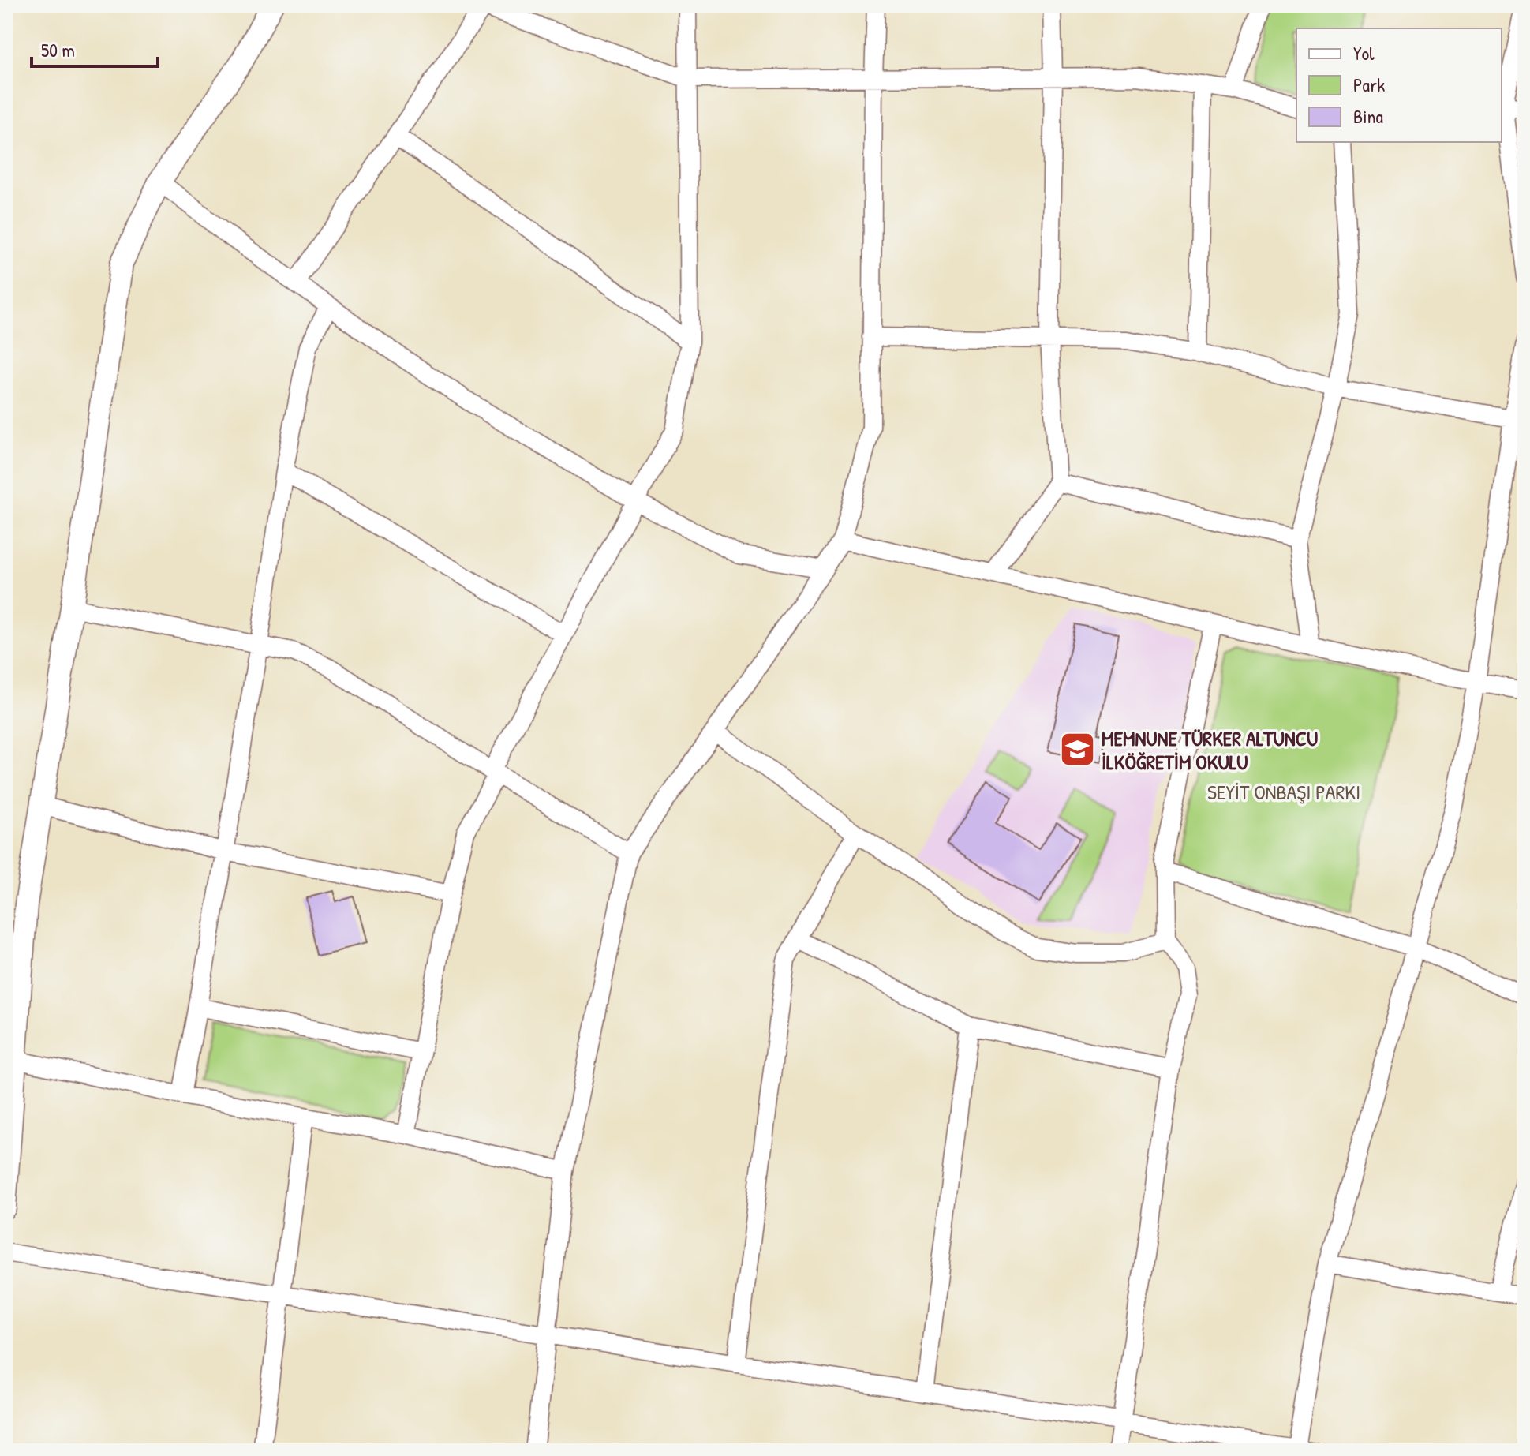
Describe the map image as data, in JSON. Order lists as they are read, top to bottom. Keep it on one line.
{"parks":["SEYİT ONBAŞI PARKI"],"places":{"school or university":["MEMNUNE TÜRKER ALTUNCU İLKÖĞRETİM OKULU"]},"legend":["Yol","Park","Bina"],"scale_bar":"50 m"}
